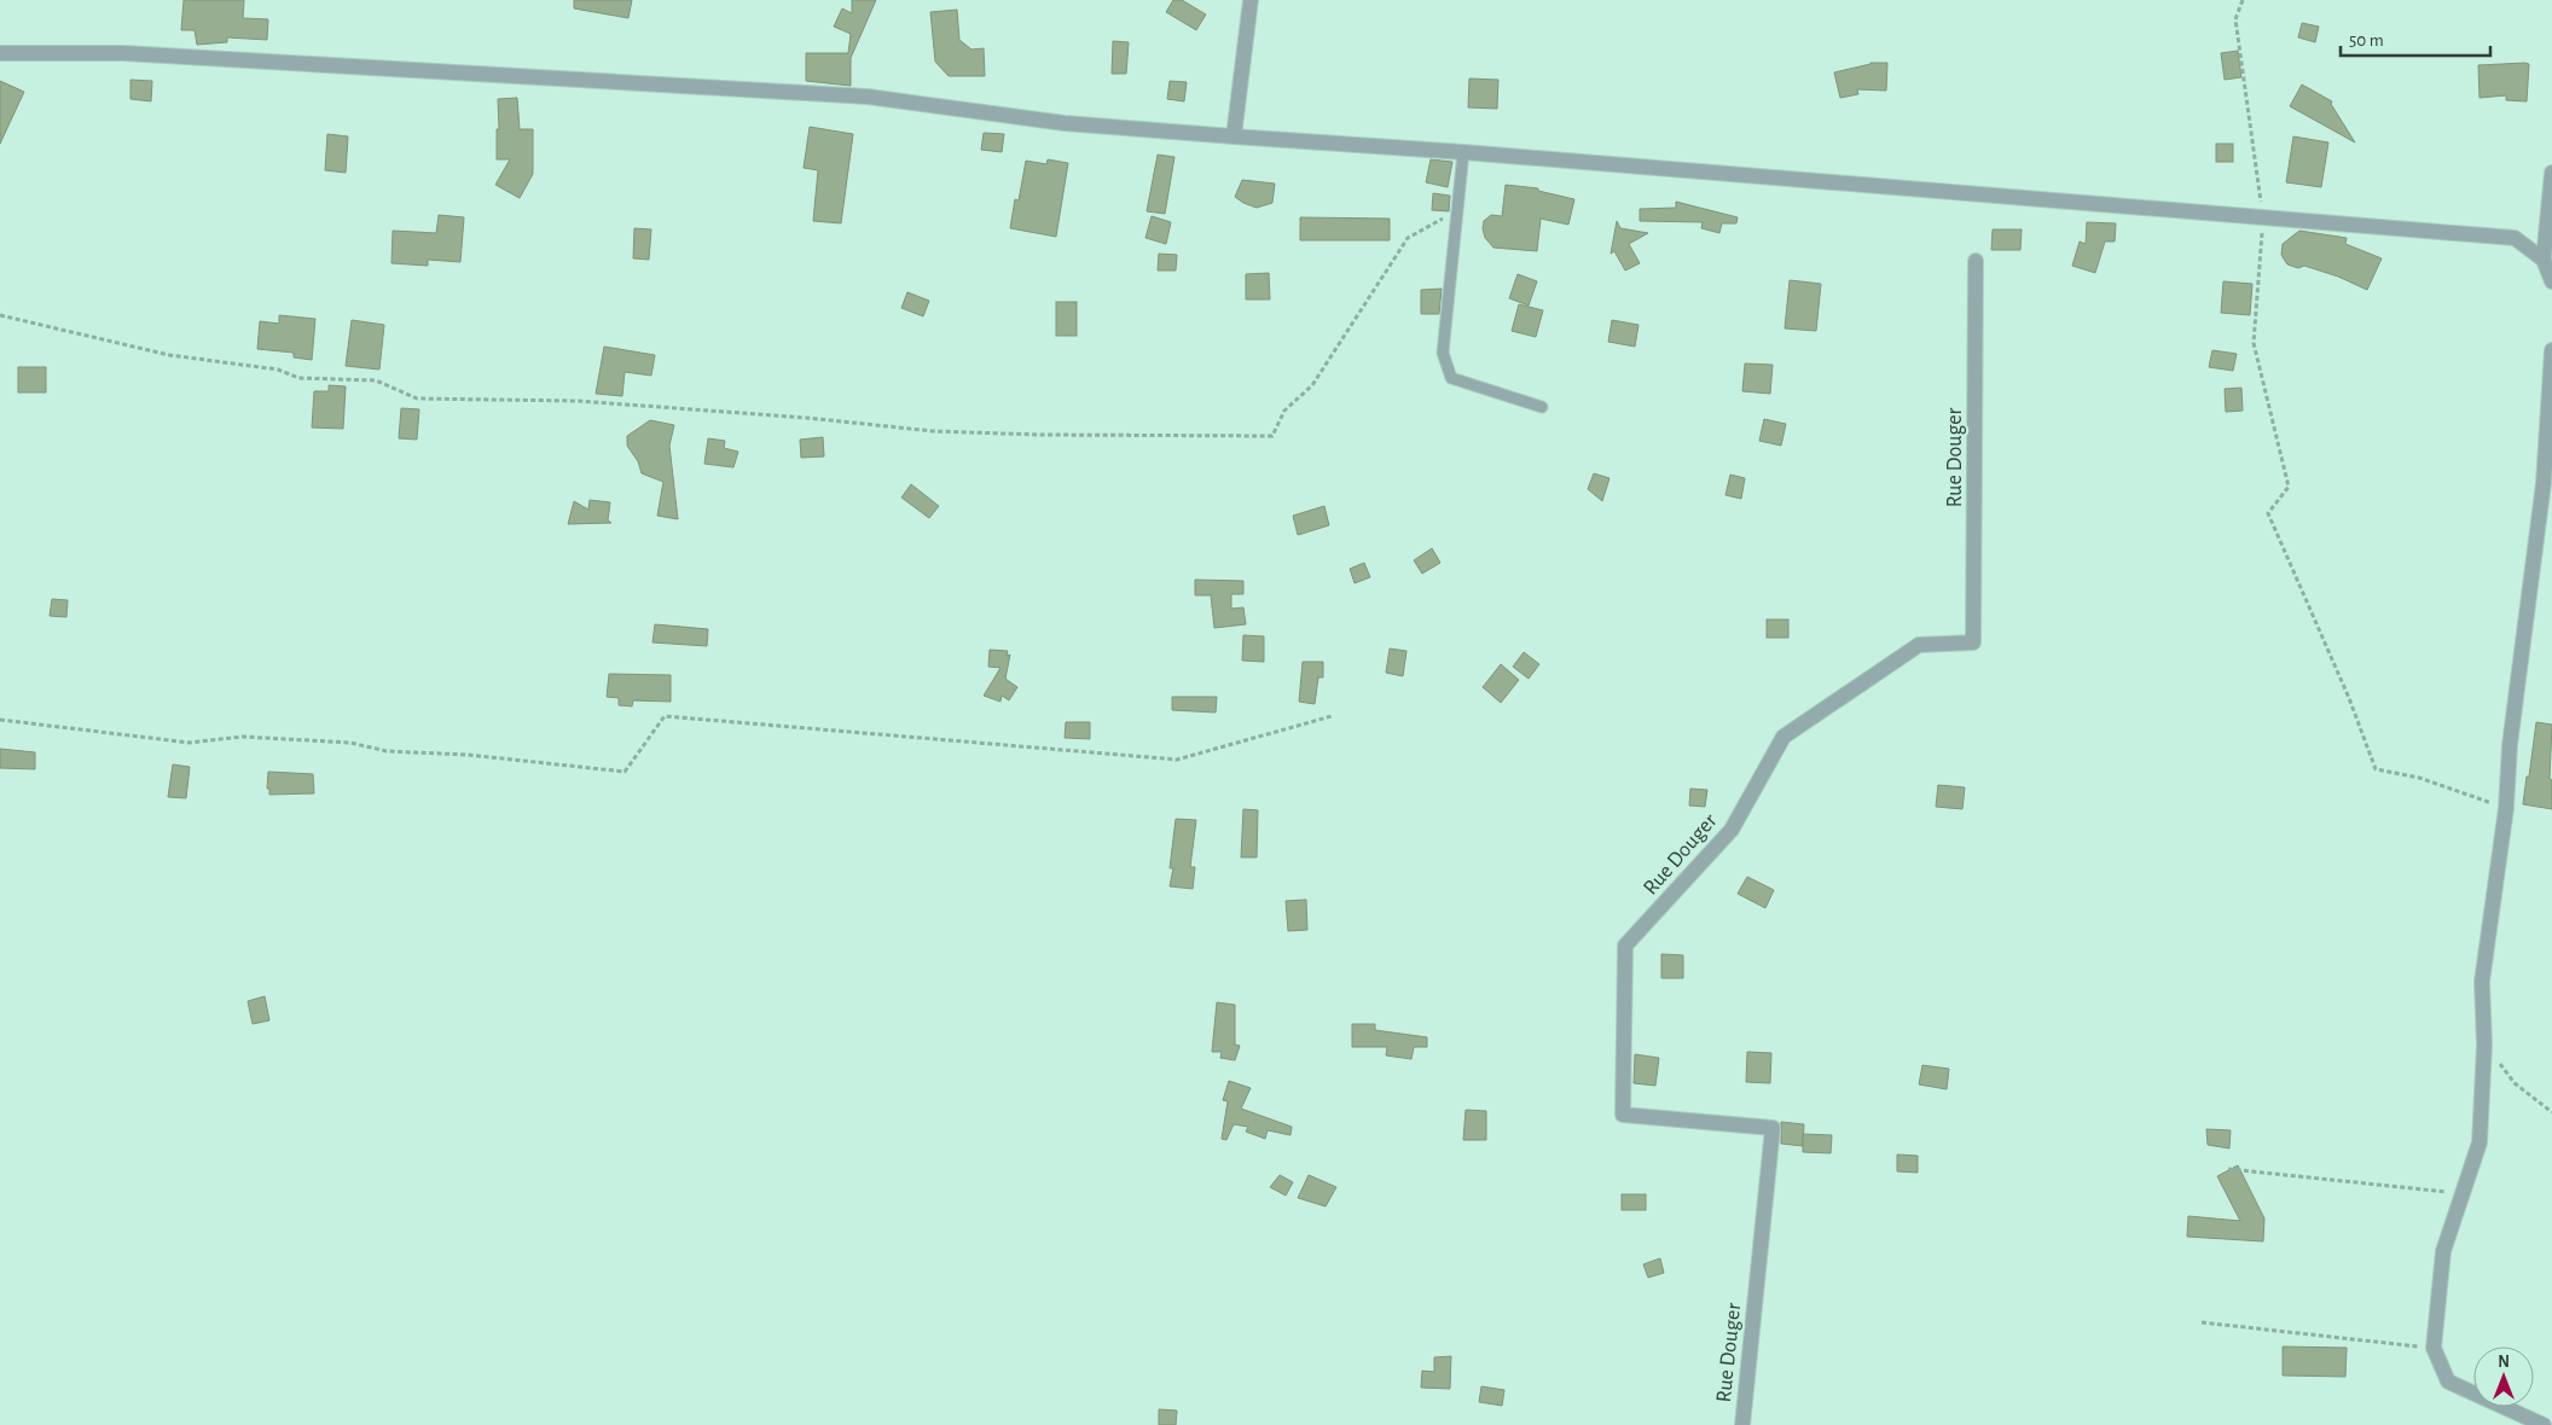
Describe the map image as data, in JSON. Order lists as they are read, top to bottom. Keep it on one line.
{"streets":{"street":["Rue Douger"]},"scale_bar":"50 m","north":"top"}
